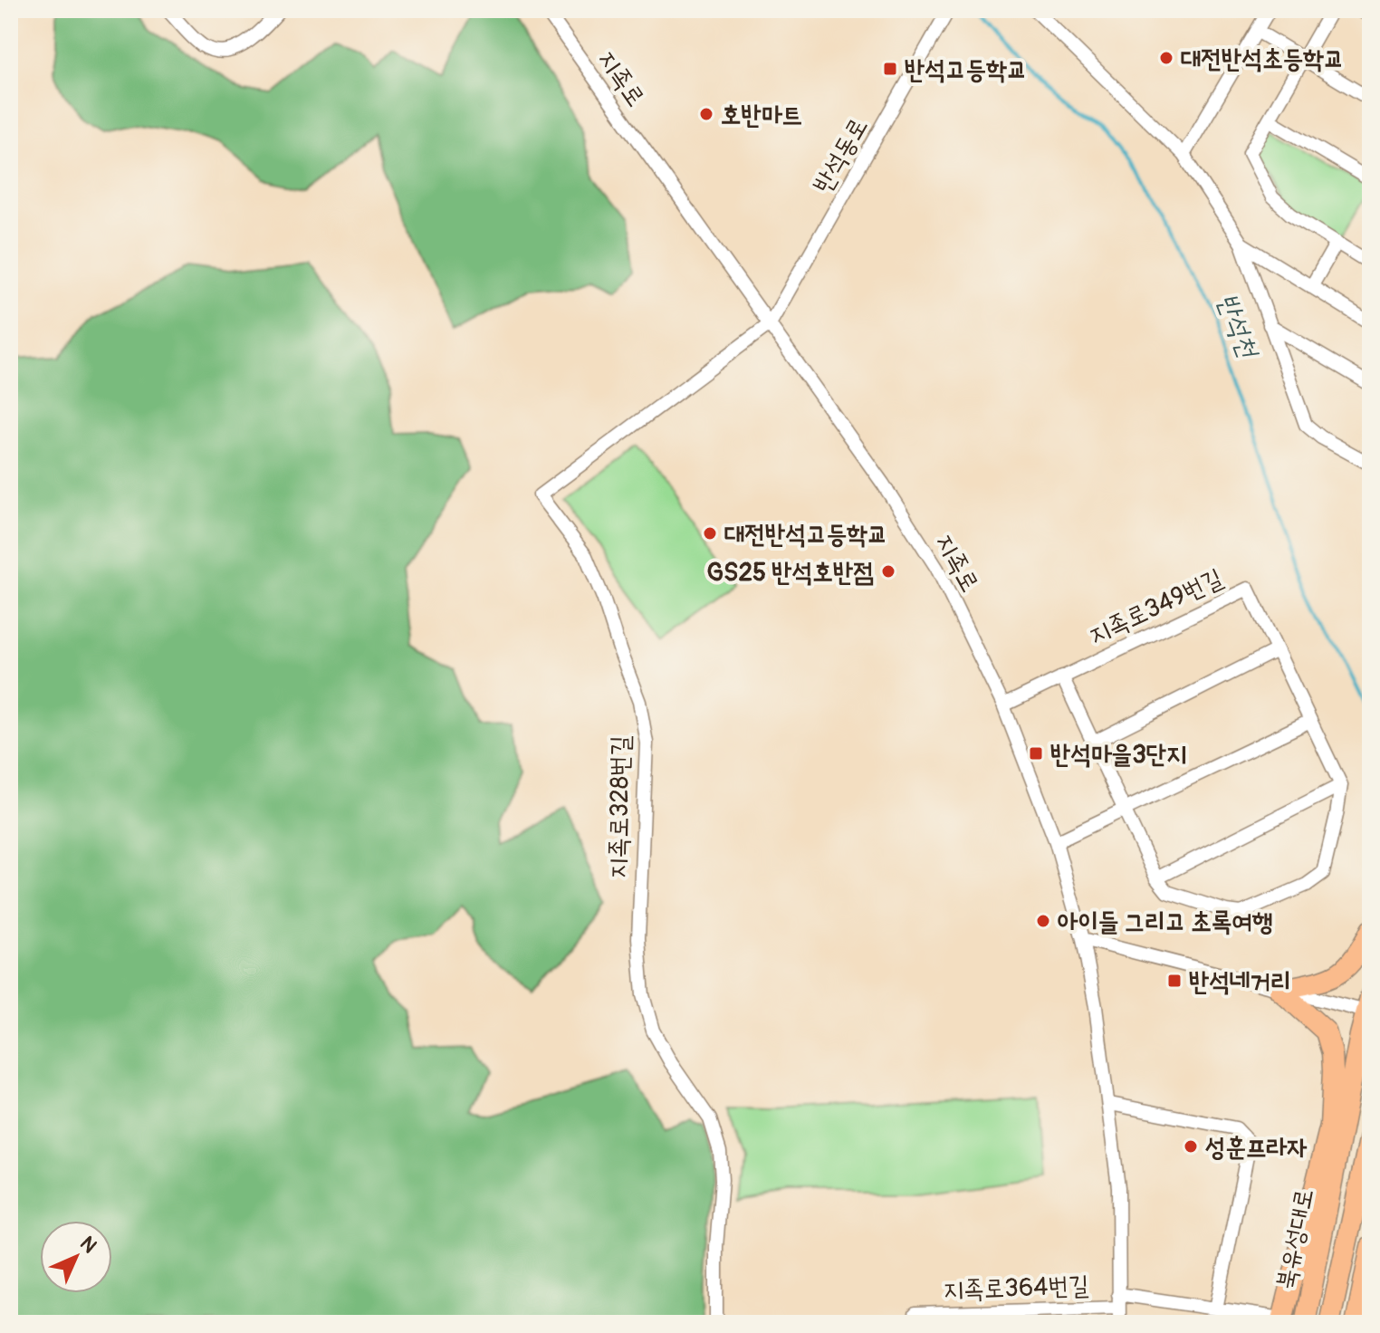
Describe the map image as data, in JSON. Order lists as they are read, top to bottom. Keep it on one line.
{"streets":{"main road":["북유성대로"],"street":["지족로","반석동로","지족로349번길","지족로328번길","지족로364번길"]},"crossings":[["지족로","반석동로"],["지족로","지족로349번길"],["지족로","지족로328번길"],["지족로","지족로364번길"],["반석동로","지족로328번길"]],"water":["반석천"],"places":{"other":["대전반석초등학교","호반마트","대전반석고등학교","GS25 반석호반점","아이들 그리고 초록여행","성훈프라자"],"transit":["반석고등학교","반석마을3단지","반석네거리"]},"north":"top right"}
